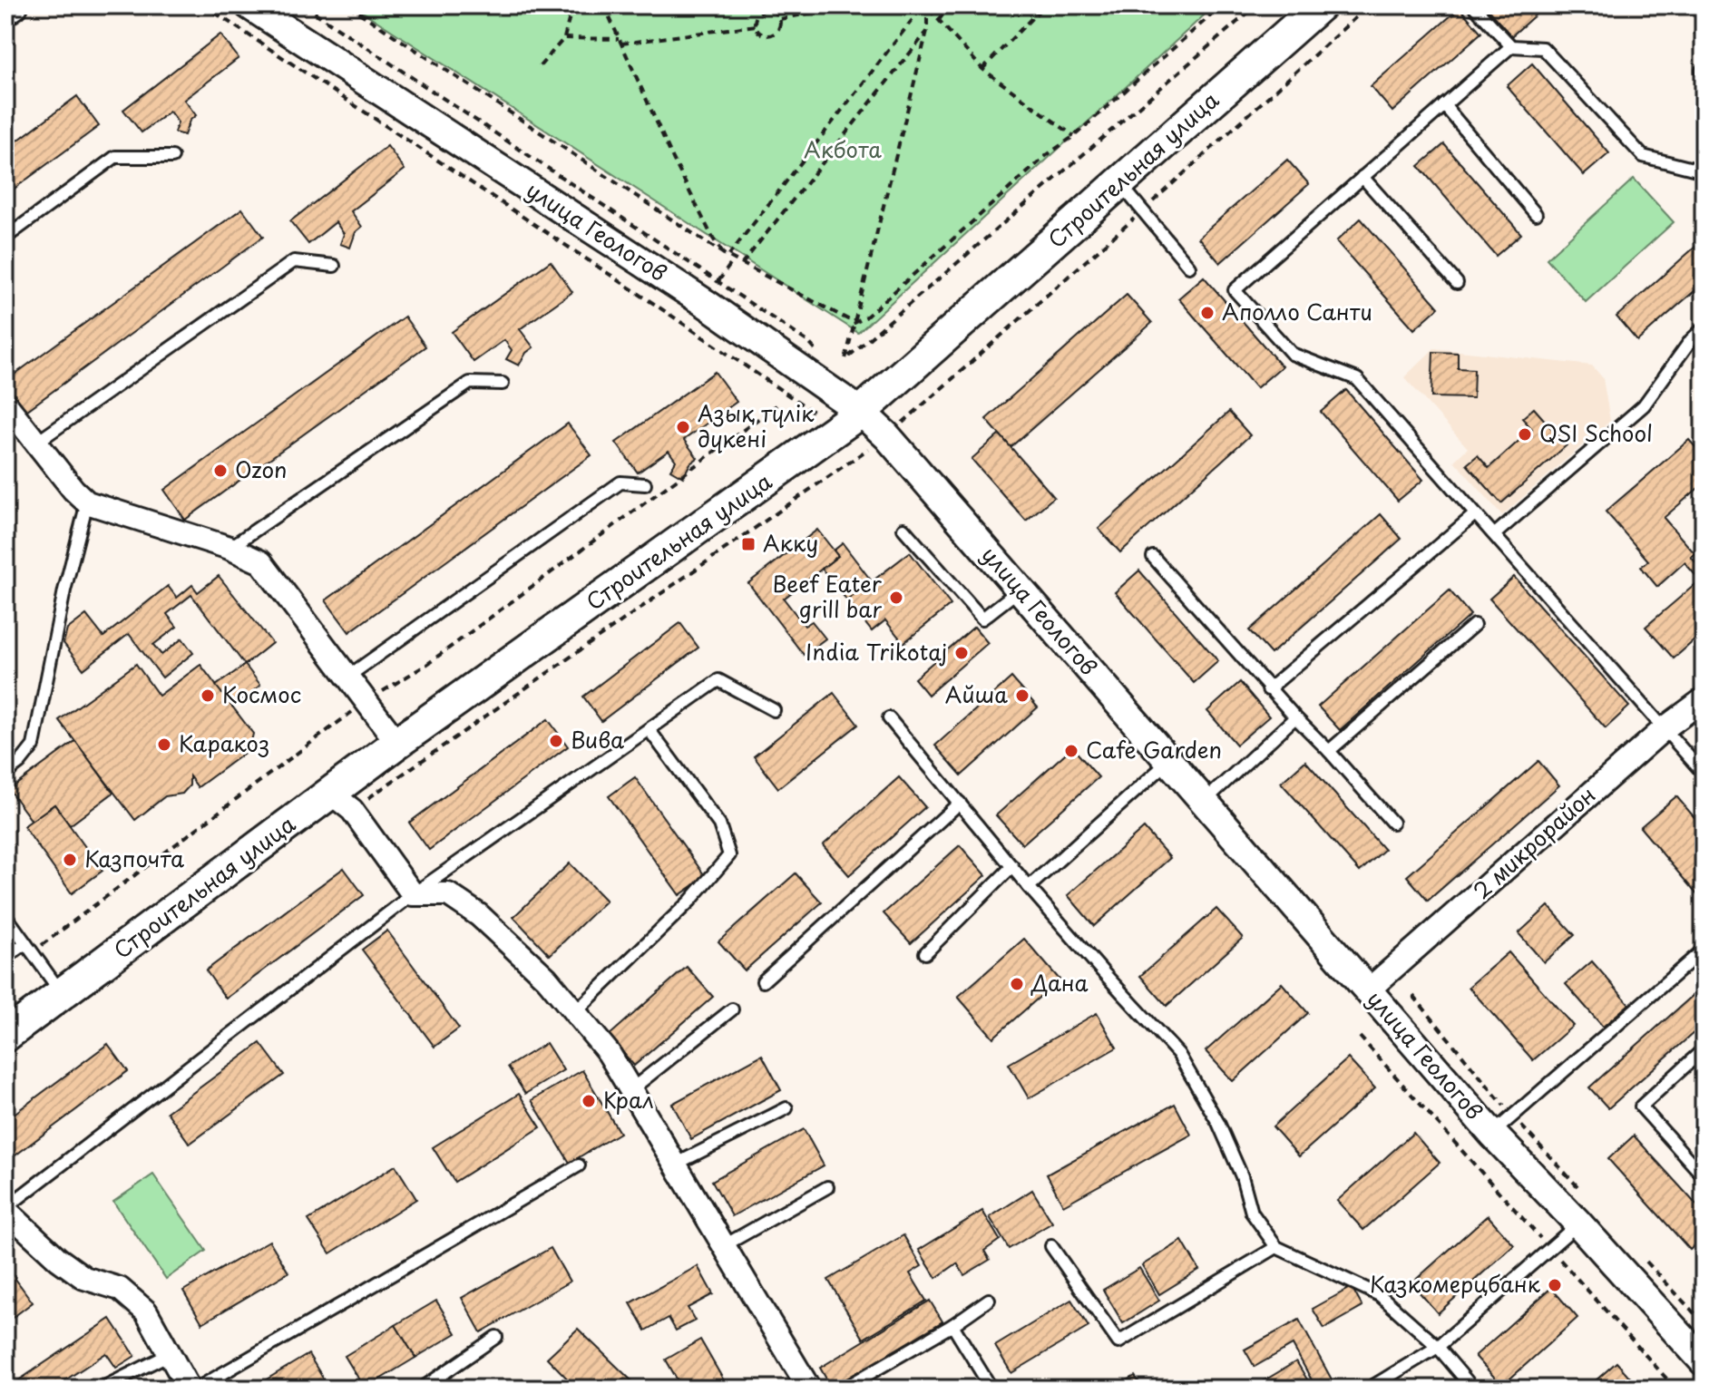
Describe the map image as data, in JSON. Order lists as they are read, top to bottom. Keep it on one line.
{"streets":{"main road":["Строительная улица"],"street":["улица Геологов","2 микрорайон"]},"crossings":[["Строительная улица","улица Геологов"],["улица Геологов","2 микрорайон"]],"parks":["Акбота"],"places":{"other":["Аполло Санти","Азық түлік дүкені","QSI School","Ozon","Beef Eater grill bar","India Trikotaj","Космос","Айша","Вива","Каракоз","Cafe Garden","Казпочта","Дана","Крал","Казкомерцбанк"],"transit":["Акку"]}}
